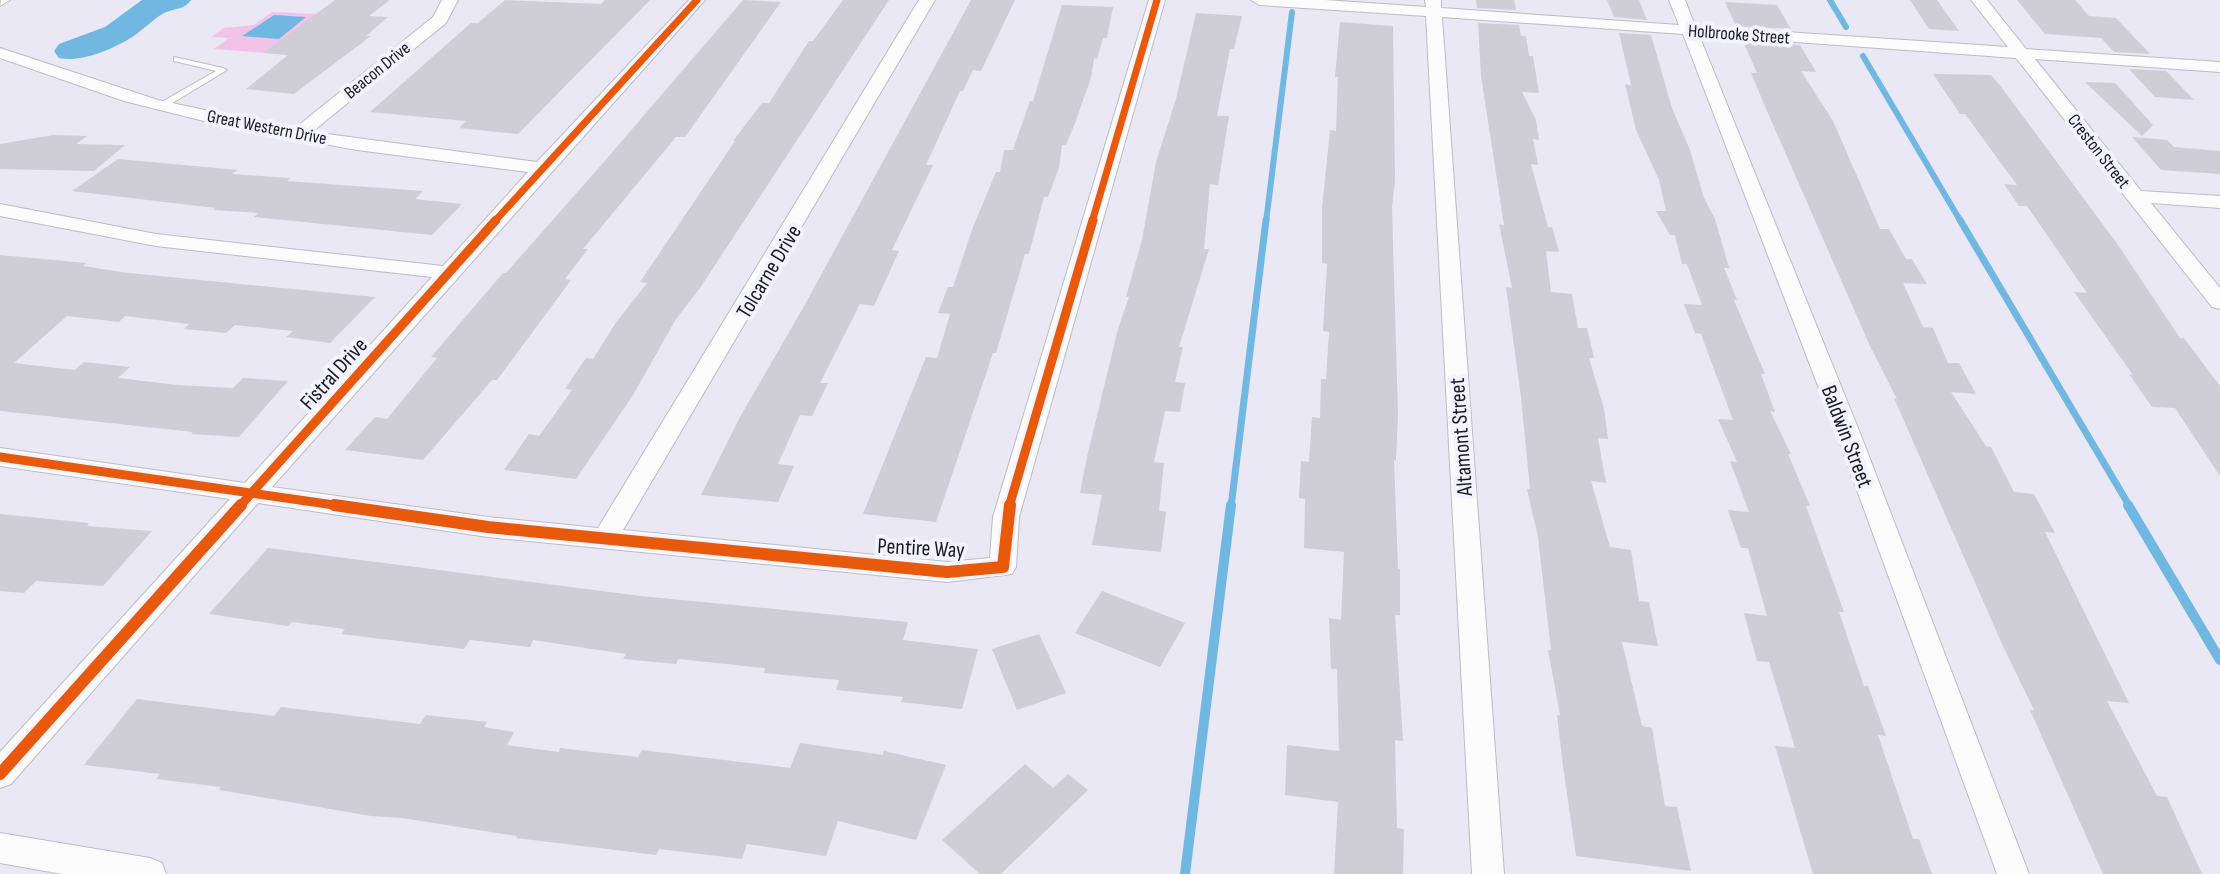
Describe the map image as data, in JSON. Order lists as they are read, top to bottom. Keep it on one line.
{"streets":{"street":["Holbrooke Street","Beacon Drive","Great Western Drive","Creston Street","Tolcarne Drive","Fistral Drive","Baldwin Street","Altamont Street","Pentire Way"]},"crossings":[["Holbrooke Street","Creston Street"],["Holbrooke Street","Baldwin Street"],["Holbrooke Street","Altamont Street"],["Beacon Drive","Great Western Drive"],["Great Western Drive","Fistral Drive"],["Tolcarne Drive","Pentire Way"],["Fistral Drive","Pentire Way"]]}
